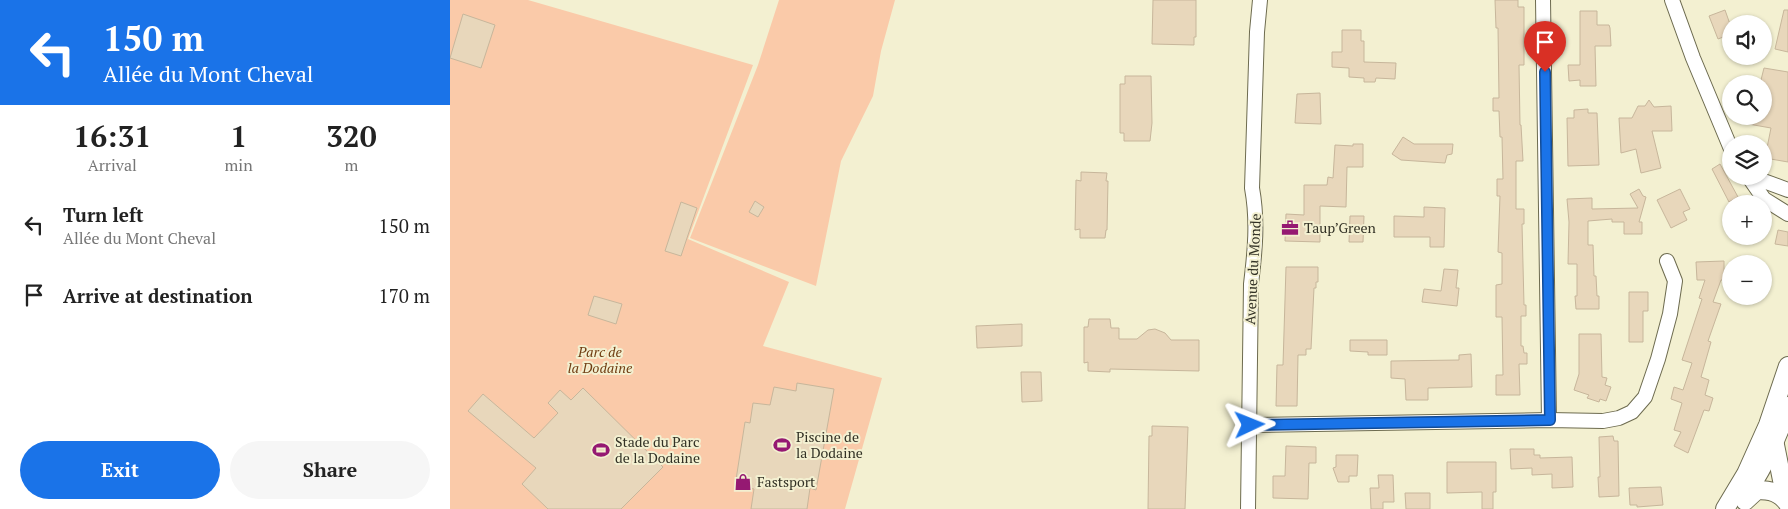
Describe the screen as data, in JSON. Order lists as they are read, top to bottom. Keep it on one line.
{"streets":{"street":["Avenue du Monde"]},"parks":["Parc de la Dodaine"],"places":{"office":["Taup’Green"],"sports":["Piscine de la Dodaine","Stade du Parc de la Dodaine"],"shop":["Fastsport"]},"page":{"turn":["150 m","Allée du Mont Cheval"],"map_buttons":["+","−"],"eta":["16:31","Arrival","1","min","320","m"],"list":[{"name":"Turn left","note":"Allée du Mont Cheval","value":"150 m"},{"name":"Arrive at destination","value":"170 m"}],"buttons":["Exit","Share"]}}
